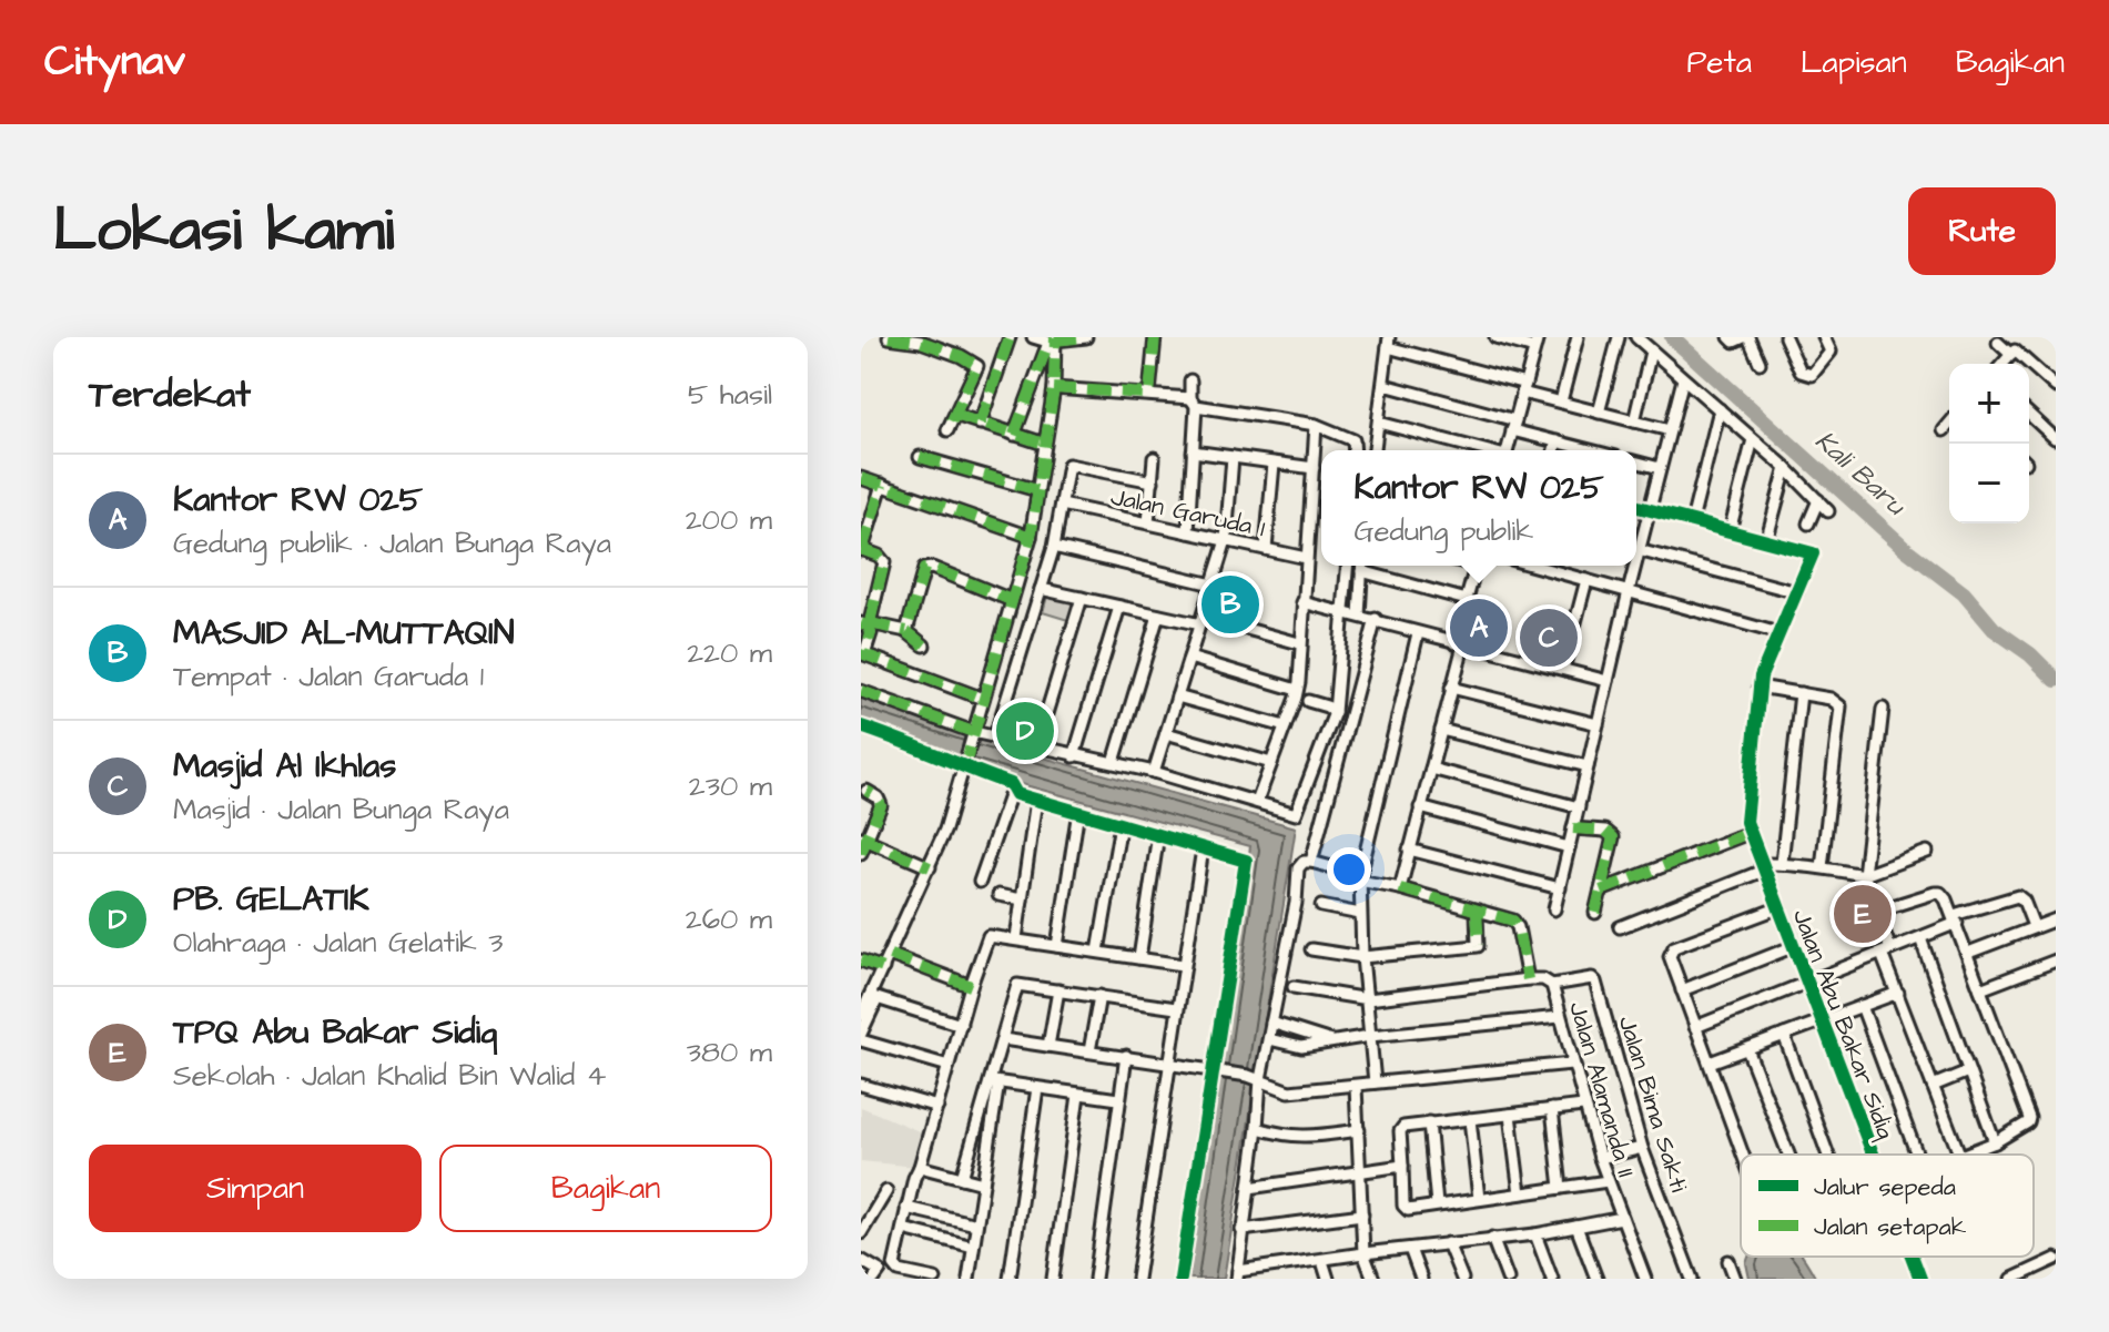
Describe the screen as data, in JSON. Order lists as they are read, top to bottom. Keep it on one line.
{"streets":{"street":["Jalan Garuda 1","Jalan Abu Bakar Sidiq","Jalan Alamanda II","Jalan Bima Sakti"]},"crossings":[["Jalan Alamanda II","Jalan Bima Sakti"]],"water":["Kali Baru"],"legend":["Jalur sepeda","Jalan setapak"],"page":{"header":"Citynav","nav":["Peta","Lapisan","Bagikan"],"title":"Lokasi kami","buttons":["Rute",["Simpan","Bagikan"]],"heading":["Terdekat","5 hasil"],"map_buttons":["+","−"],"popup":["Kantor RW 025","Gedung publik"],"list":[{"mark":"A","name":"Kantor RW 025","note":"Gedung publik · Jalan Bunga Raya","value":"200 m"},{"mark":"B","name":"MASJID AL-MUTTAQIN","note":"Tempat · Jalan Garuda 1","value":"220 m"},{"mark":"C","name":"Masjid Al Ikhlas","note":"Masjid · Jalan Bunga Raya","value":"230 m"},{"mark":"D","name":"PB. GELATIK","note":"Olahraga · Jalan Gelatik 3","value":"260 m"},{"mark":"E","name":"TPQ Abu Bakar Sidiq","note":"Sekolah · Jalan Khalid Bin Walid 4","value":"380 m"}],"pins":["B","A","C","D","E"]}}
